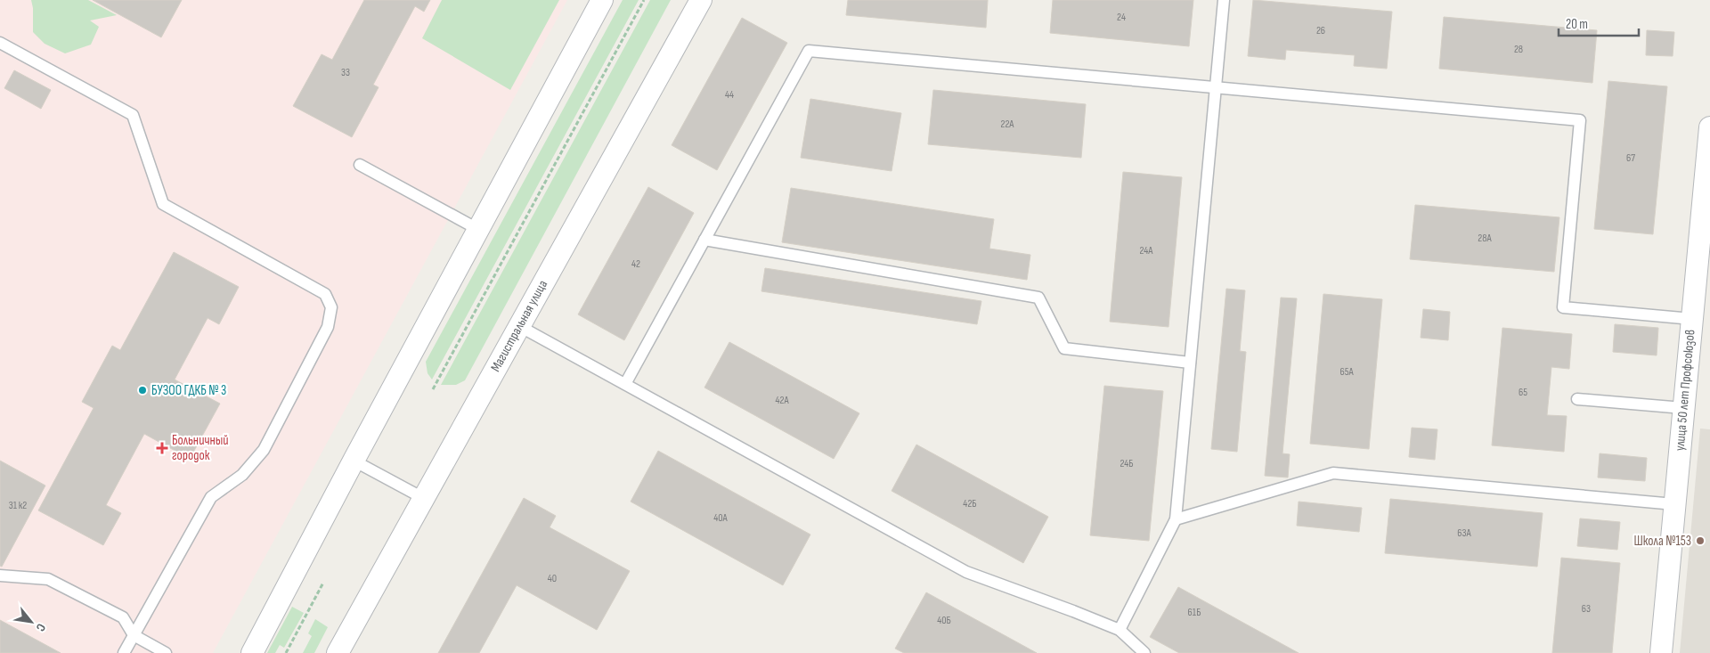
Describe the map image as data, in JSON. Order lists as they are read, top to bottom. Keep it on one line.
{"streets":{"street":["Магистральная улица","улица 50 лет Профсоюзов"]},"places":{"other":["БУЗОО ГДКБ № 3","Школа №153"],"health":["Больничный городок"]},"house_numbers":["24","26","28","33","44","22А","67","28А","24А","42","65А","65","42А","24Б","42Б","31 к2","40А","63А","40","63","61Б","40Б"],"scale_bar":"20 m","north":"bottom right"}
